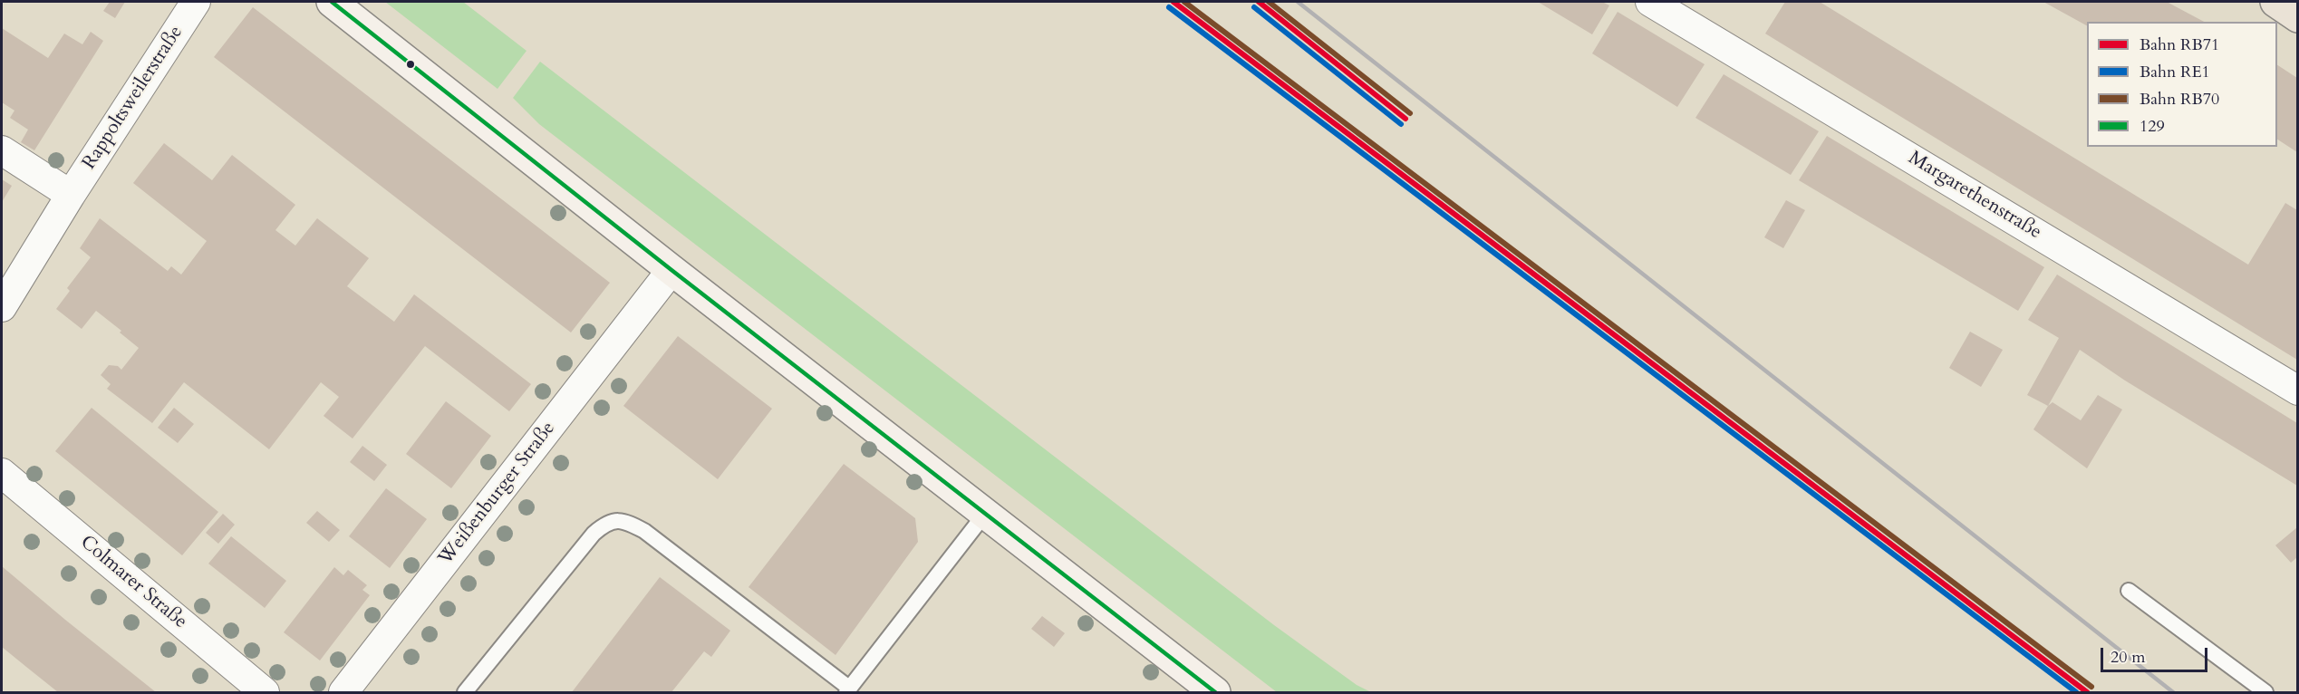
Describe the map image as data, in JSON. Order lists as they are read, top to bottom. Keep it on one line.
{"streets":{"street":["Rappoltsweilerstraße","Margarethenstraße","Weißenburger Straße","Colmarer Straße"]},"lines":["rail line RB71","rail line RB70","transit line 129","rail line RE1"],"legend":["Bahn RB71","Bahn RE1","Bahn RB70","129"],"scale_bar":"20 m"}
